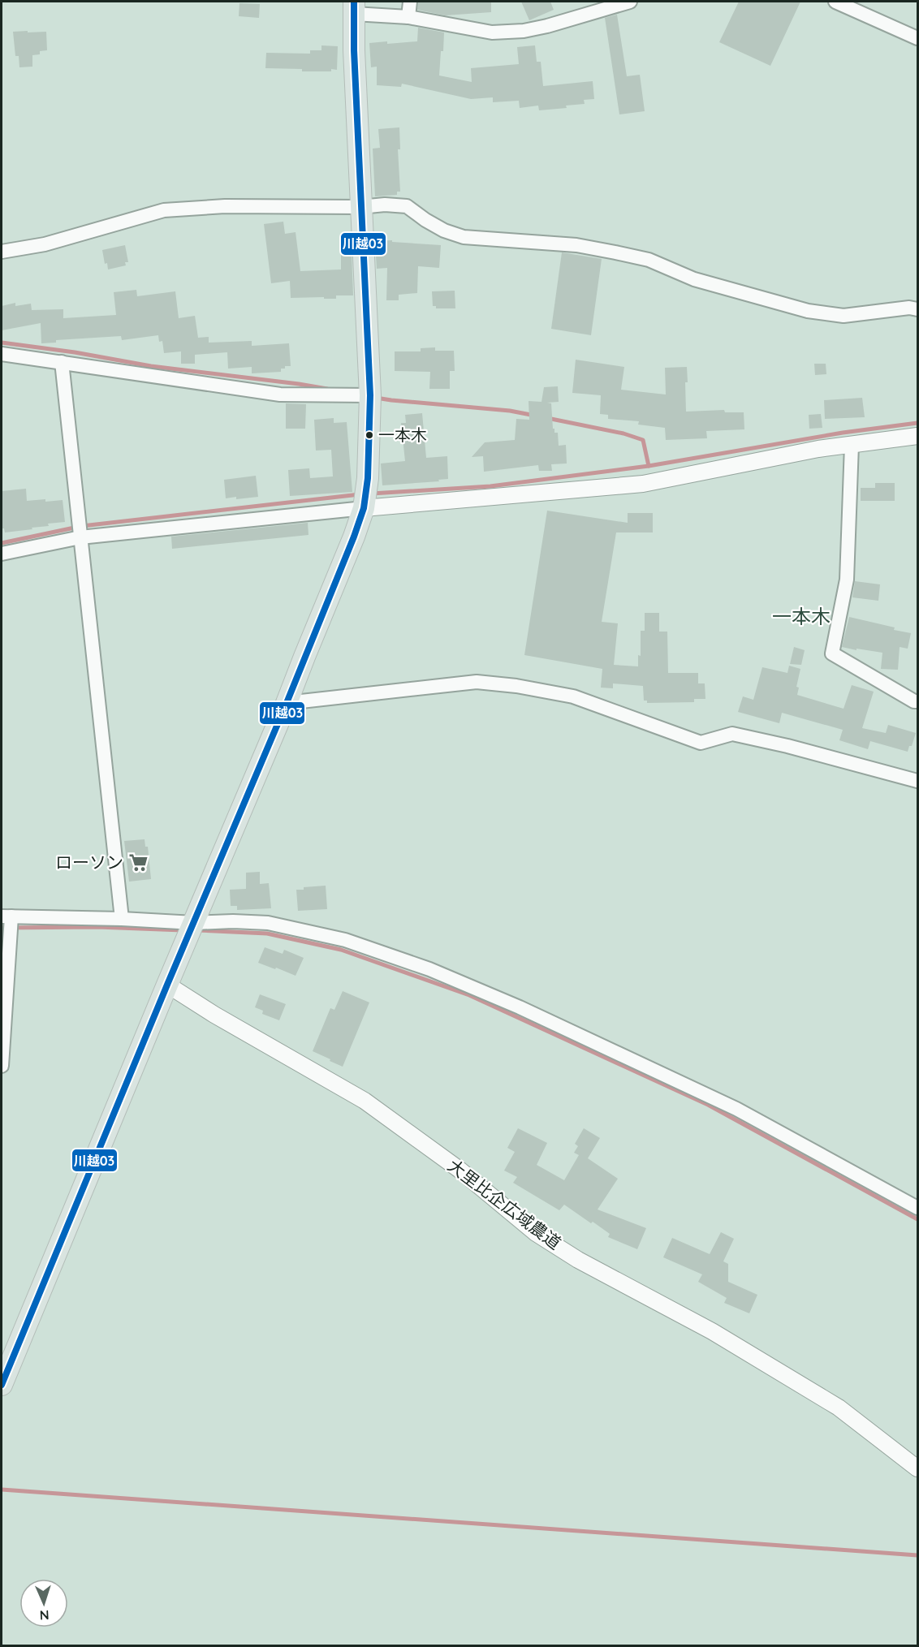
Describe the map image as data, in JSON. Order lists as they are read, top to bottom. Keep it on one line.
{"streets":{"street":["大里比企広域農道"]},"districts":["一本木"],"places":{"other":["一本木"],"supermarket":["ローソン"]},"lines":["transit line 川越03"],"north":"bottom"}
